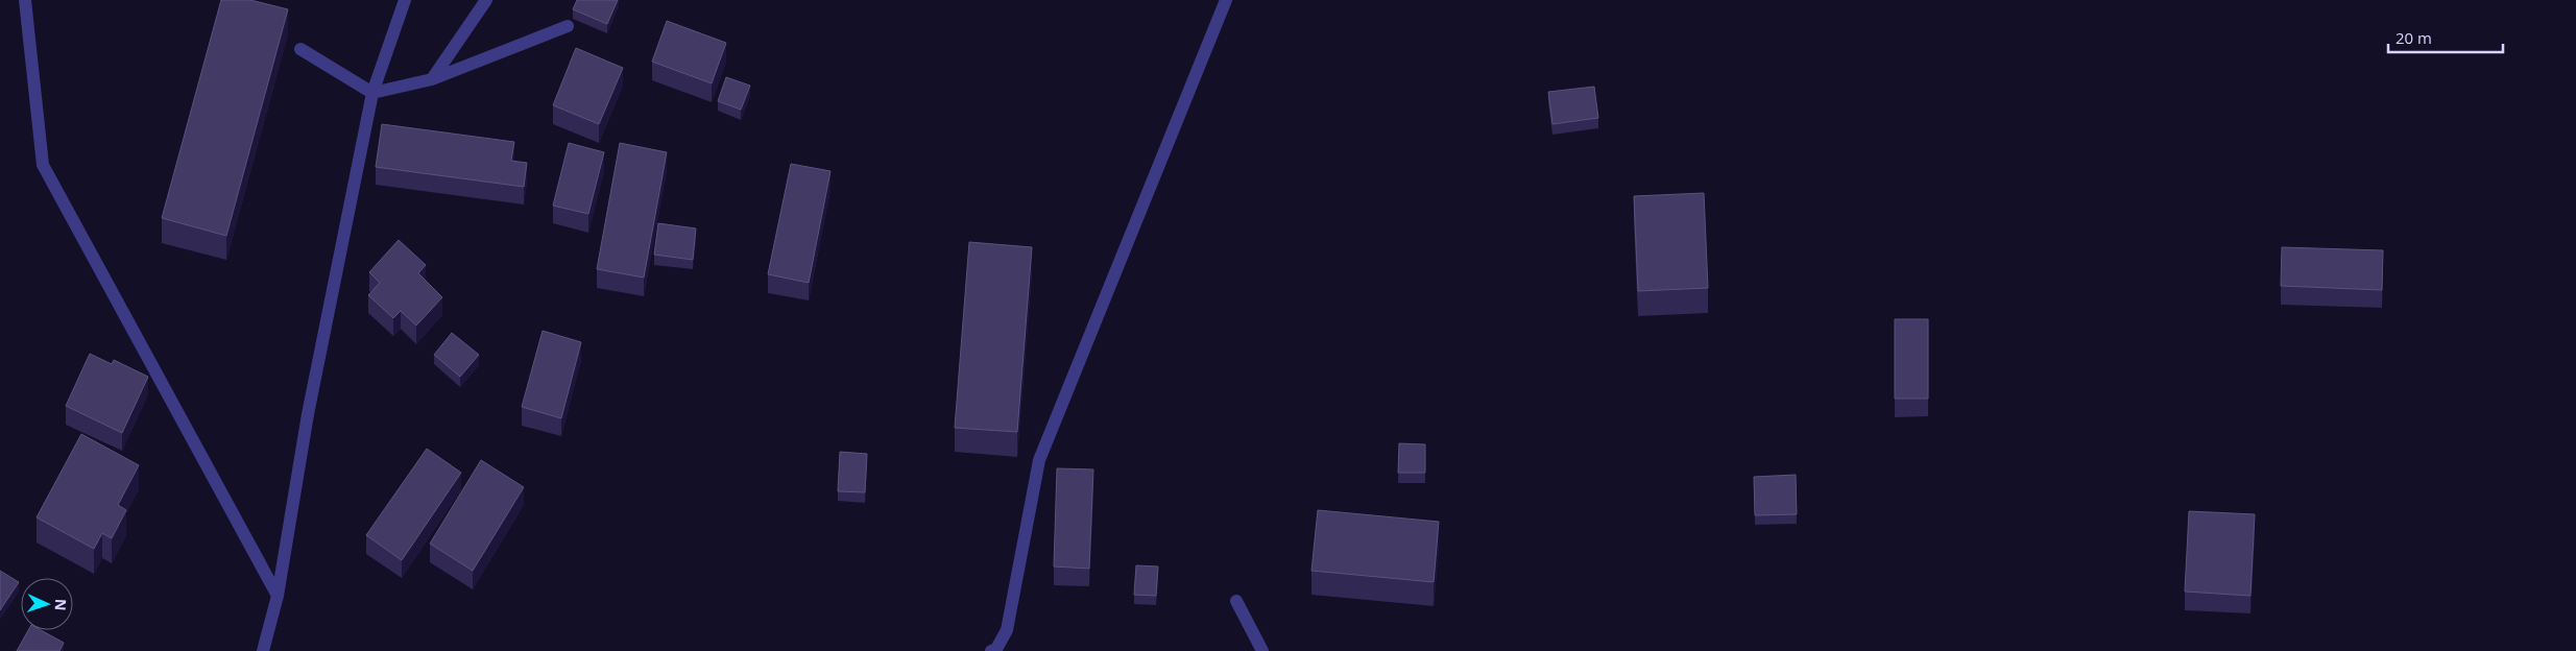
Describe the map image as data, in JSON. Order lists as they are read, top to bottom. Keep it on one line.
{"scale_bar":"20 m","north":"right"}
